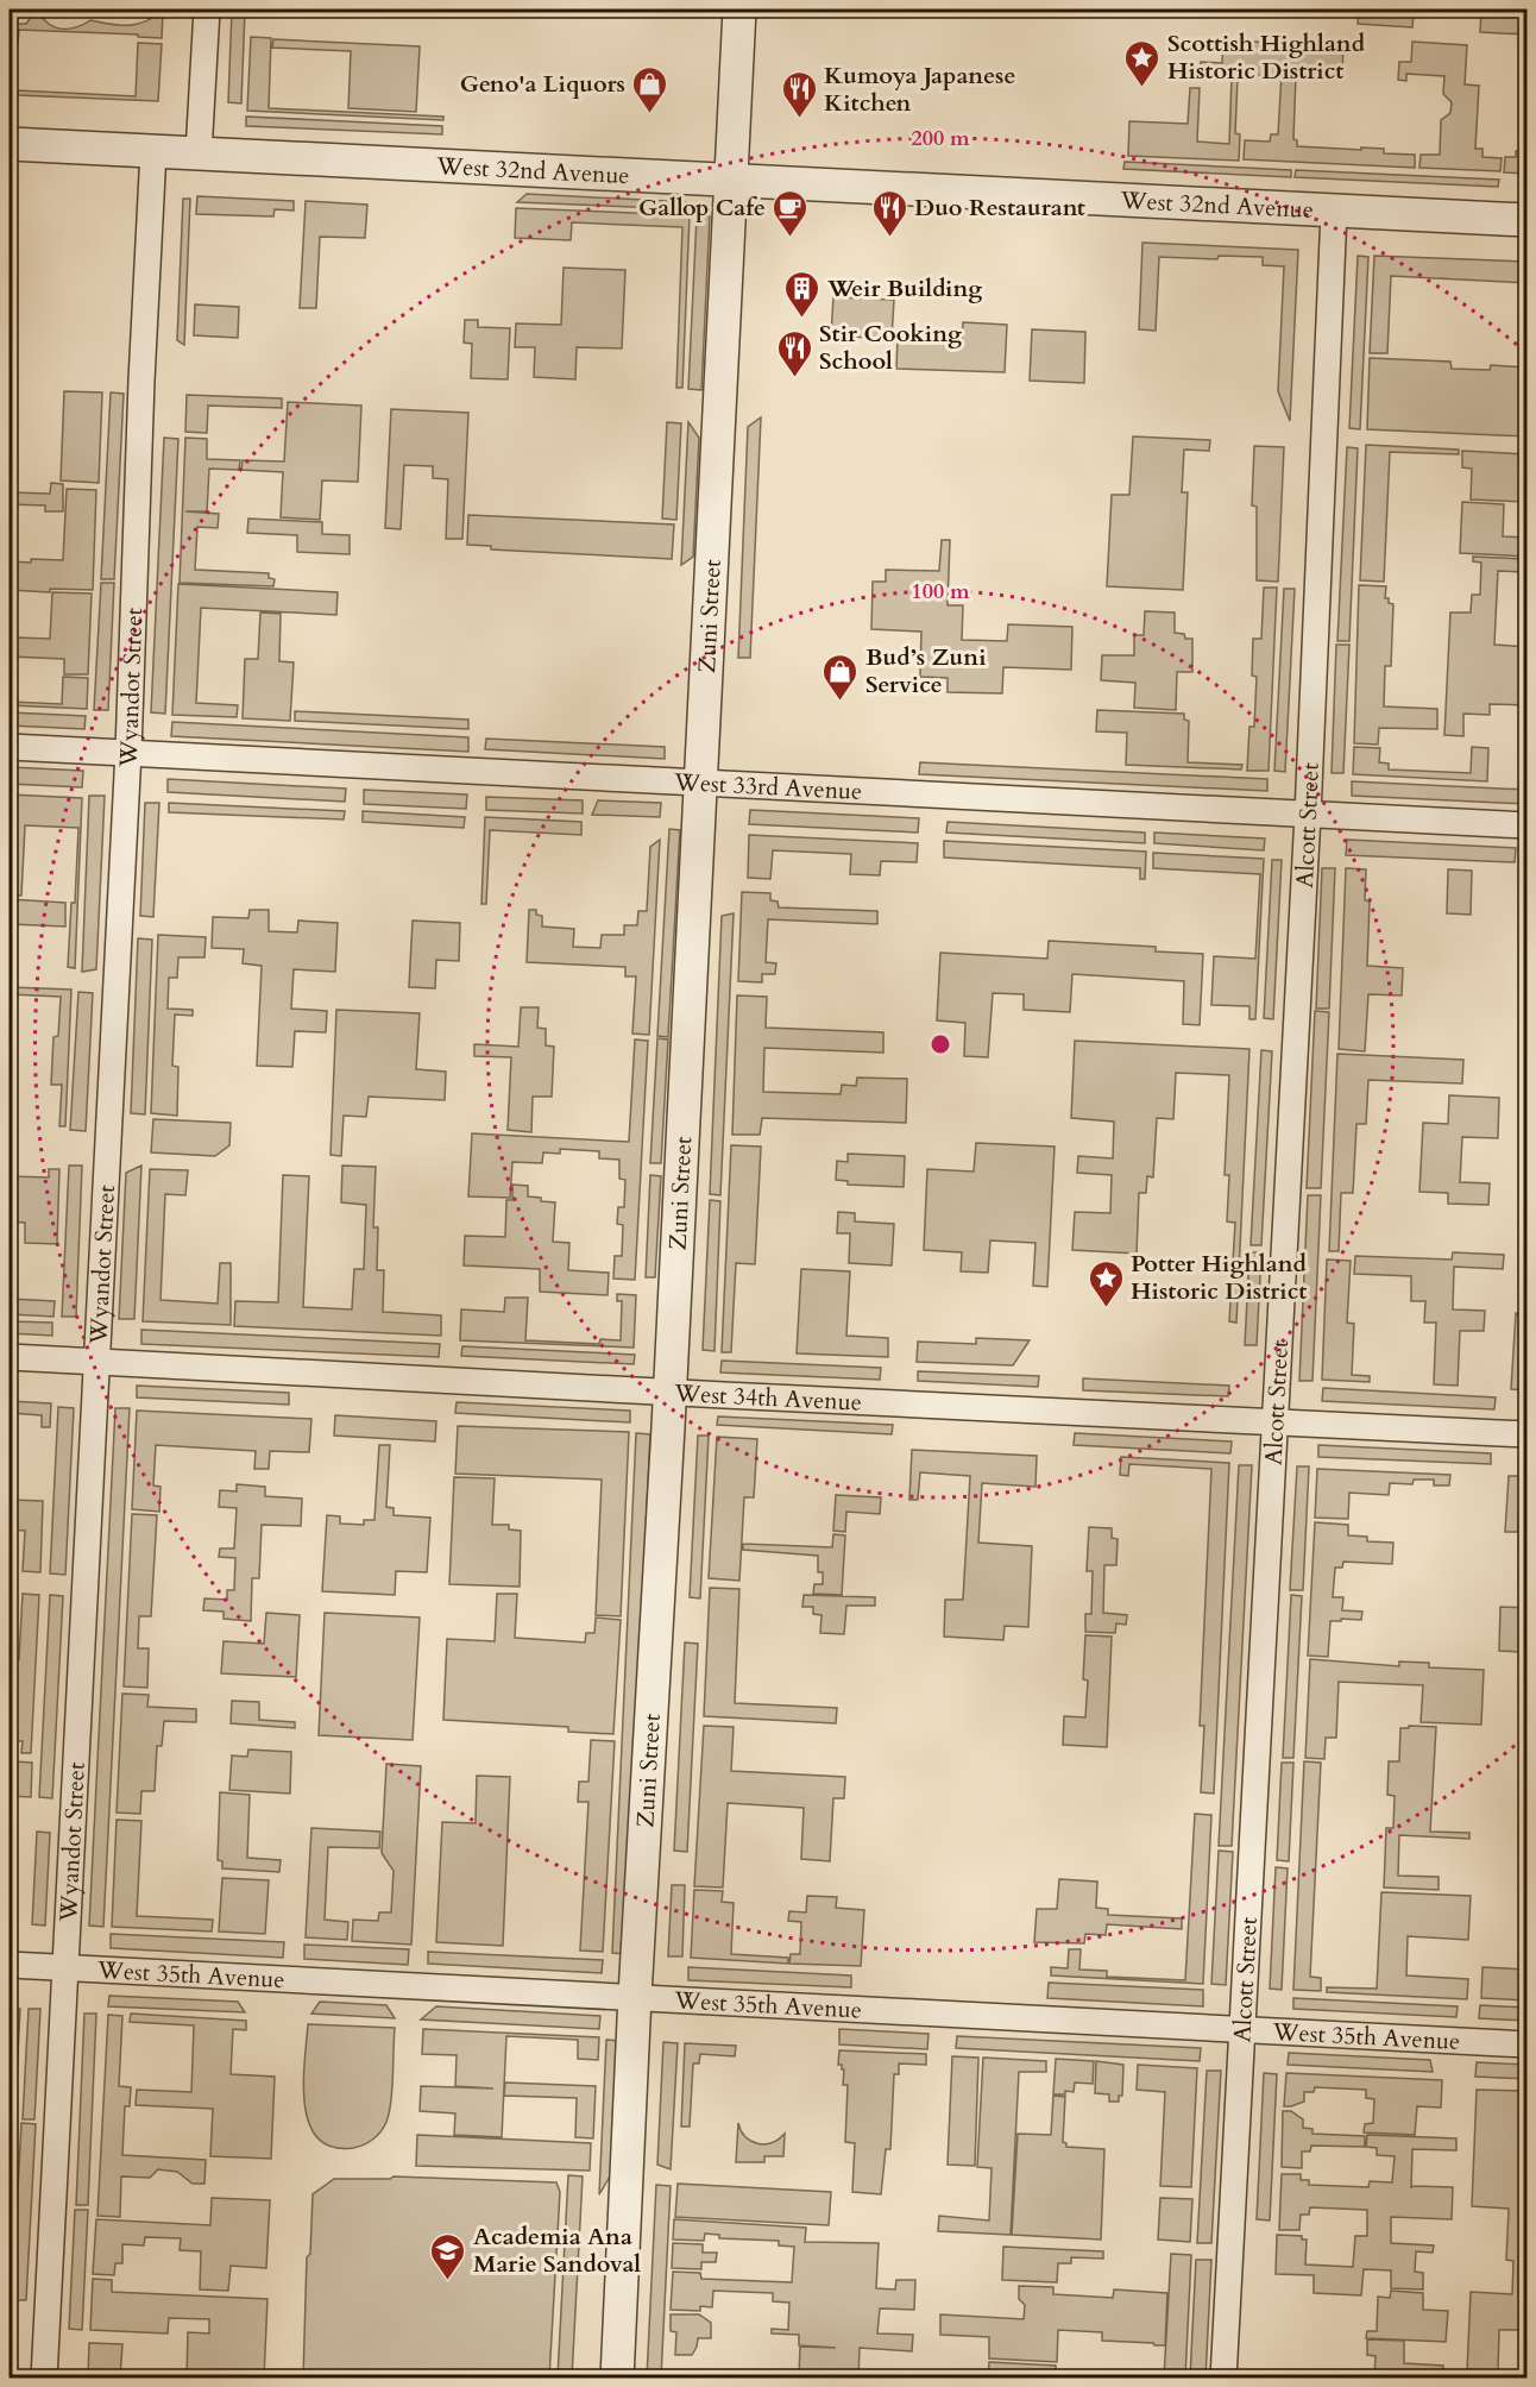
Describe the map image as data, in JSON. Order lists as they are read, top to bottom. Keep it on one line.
{"streets":{"street":["West 32nd Avenue","Zuni Street","Wyandot Street","West 33rd Avenue","Alcott Street","West 34th Avenue","West 35th Avenue"]},"crossings":[["West 32nd Avenue","Zuni Street"],["West 32nd Avenue","Wyandot Street"],["West 32nd Avenue","Alcott Street"],["Zuni Street","West 33rd Avenue"],["Zuni Street","West 34th Avenue"],["Zuni Street","West 35th Avenue"],["Wyandot Street","West 33rd Avenue"],["Wyandot Street","West 34th Avenue"],["Wyandot Street","West 35th Avenue"],["West 33rd Avenue","Alcott Street"],["Alcott Street","West 34th Avenue"],["Alcott Street","West 35th Avenue"]],"places":{"place":["Scottish Highland Historic District","Potter Highland Historic District"],"shop":["Geno'a Liquors","Bud’s Zuni Service"],"restaurant":["Kumoya Japanese Kitchen","Duo Restaurant","Stir Cooking School"],"cafe":["Gallop Cafe"],"building":["Weir Building"],"school or university":["Academia Ana Marie Sandoval"]},"rings":["200 m","100 m"]}
